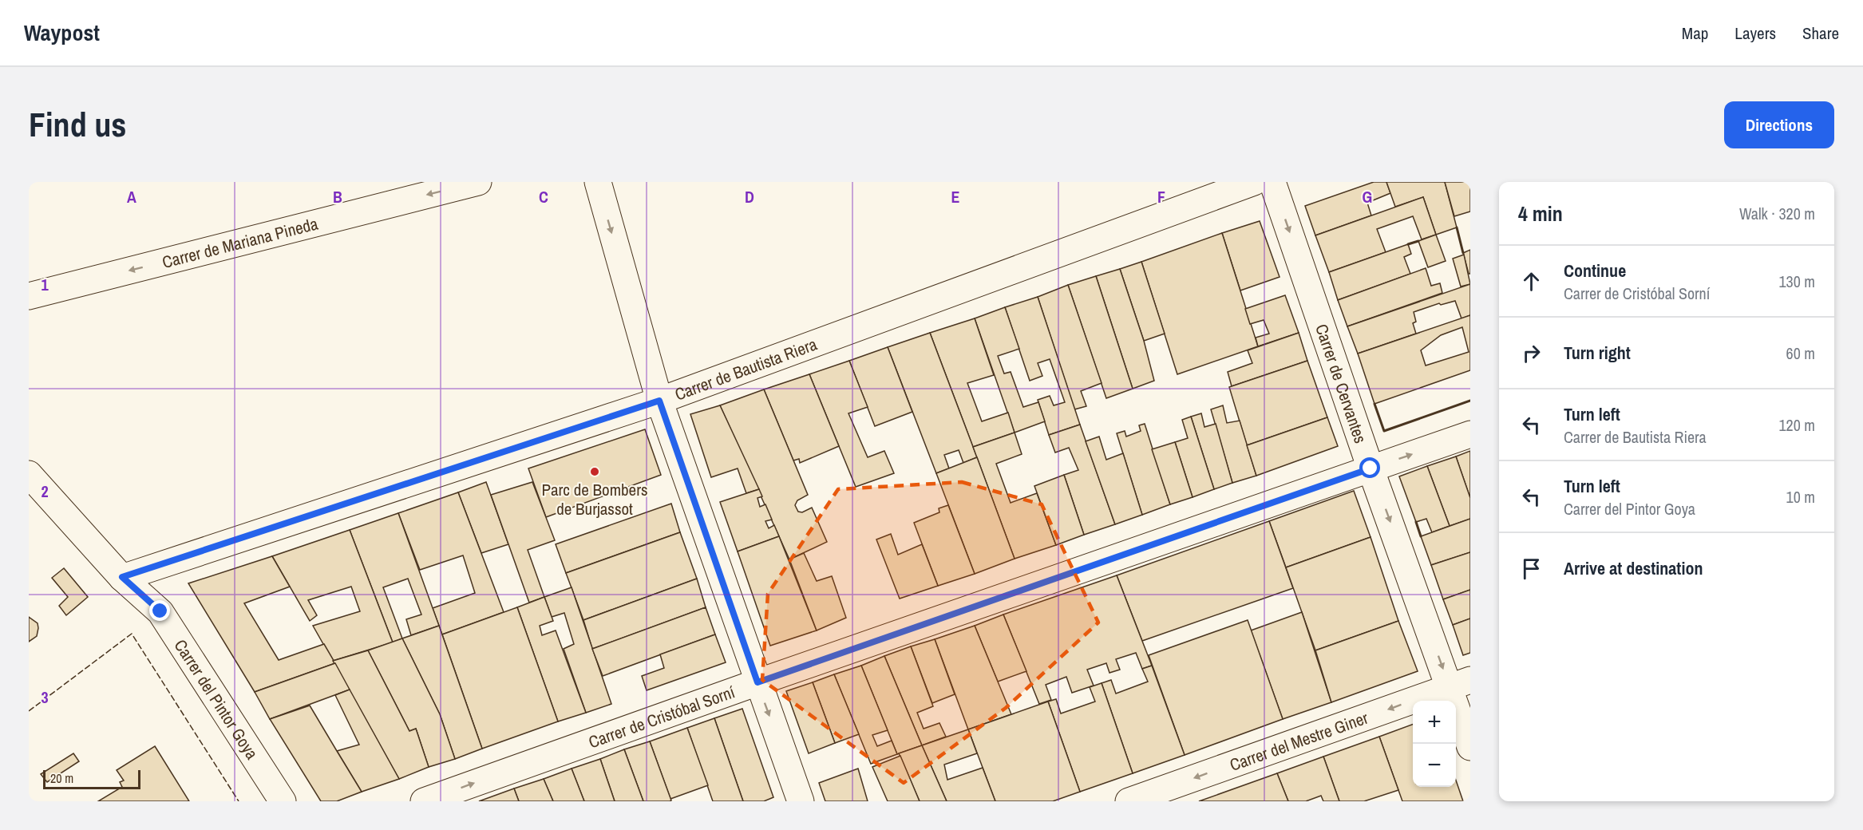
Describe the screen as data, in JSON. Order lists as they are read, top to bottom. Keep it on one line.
{"streets":{"street":["Carrer de Mariana Pineda","Carrer de Bautista Riera","Carrer de Cervantes","Carrer del Pintor Goya","Carrer de Cristóbal Sorní","Carrer del Mestre Giner"]},"crossings":[["Carrer de Bautista Riera","Carrer del Pintor Goya"],["Carrer de Cervantes","Carrer de Cristóbal Sorní"],["Carrer de Cervantes","Carrer del Mestre Giner"]],"one_way":["Carrer de Mariana Pineda","Carrer de Cervantes","Carrer de Cristóbal Sorní","Carrer del Mestre Giner"],"places":["Parc de Bombers de Burjassot"],"scale_bar":"20 m","page":{"header":"Waypost","nav":["Map","Layers","Share"],"buttons":"Directions","title":"Find us","heading":["4 min","Walk · 320 m"],"list":[["Continue","Carrer de Cristóbal Sorní","130 m"],["Turn right","60 m"],["Turn left","Carrer de Bautista Riera","120 m"],["Turn left","Carrer del Pintor Goya","10 m"],"Arrive at destination"],"map_buttons":["+","−"],"scale":"20 m"},"grid":{"columns":["A","B","C","D","E","F","G"],"rows":["1","2","3"]}}
